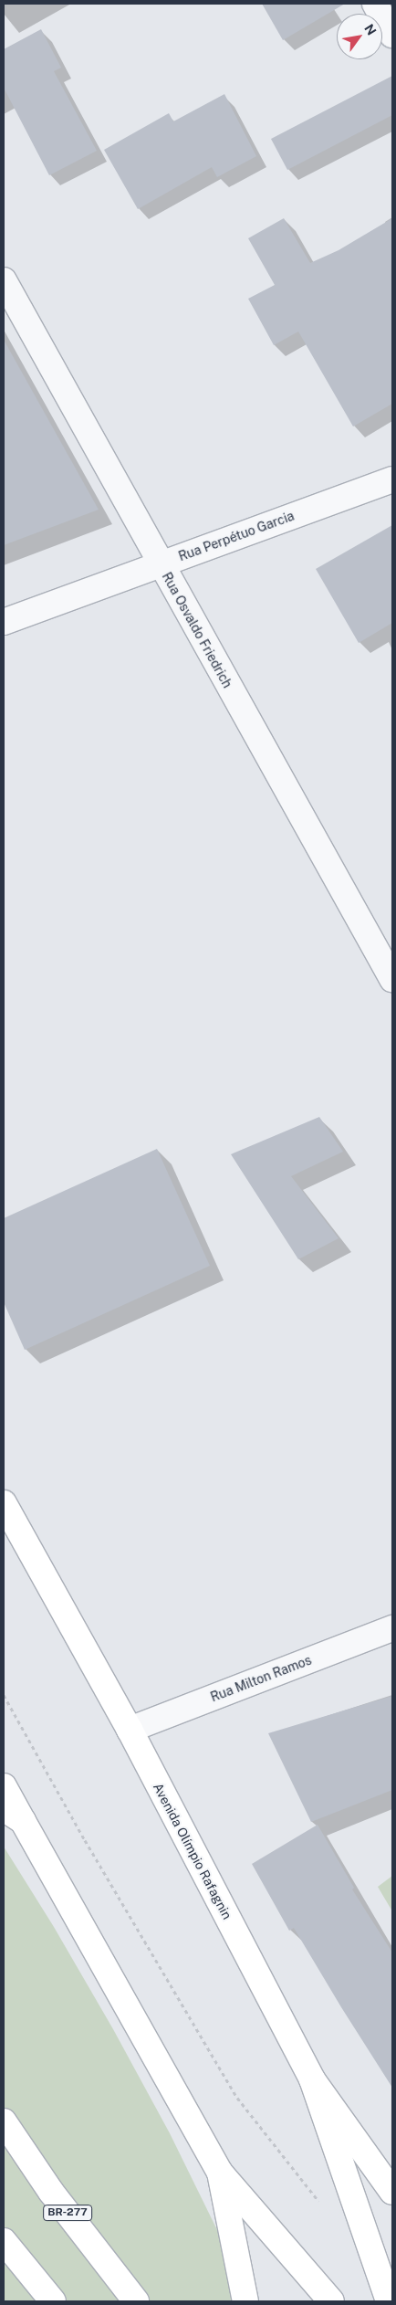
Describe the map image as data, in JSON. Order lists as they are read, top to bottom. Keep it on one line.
{"streets":{"main road":["Avenida Olímpio Rafagnin","BR-277"],"street":["Rua Perpétuo Garcia","Rua Osvaldo Friedrich","Rua Milton Ramos"]},"crossings":[["Rua Perpétuo Garcia","Rua Osvaldo Friedrich"],["Rua Milton Ramos","Avenida Olímpio Rafagnin"]],"north":"top right"}
